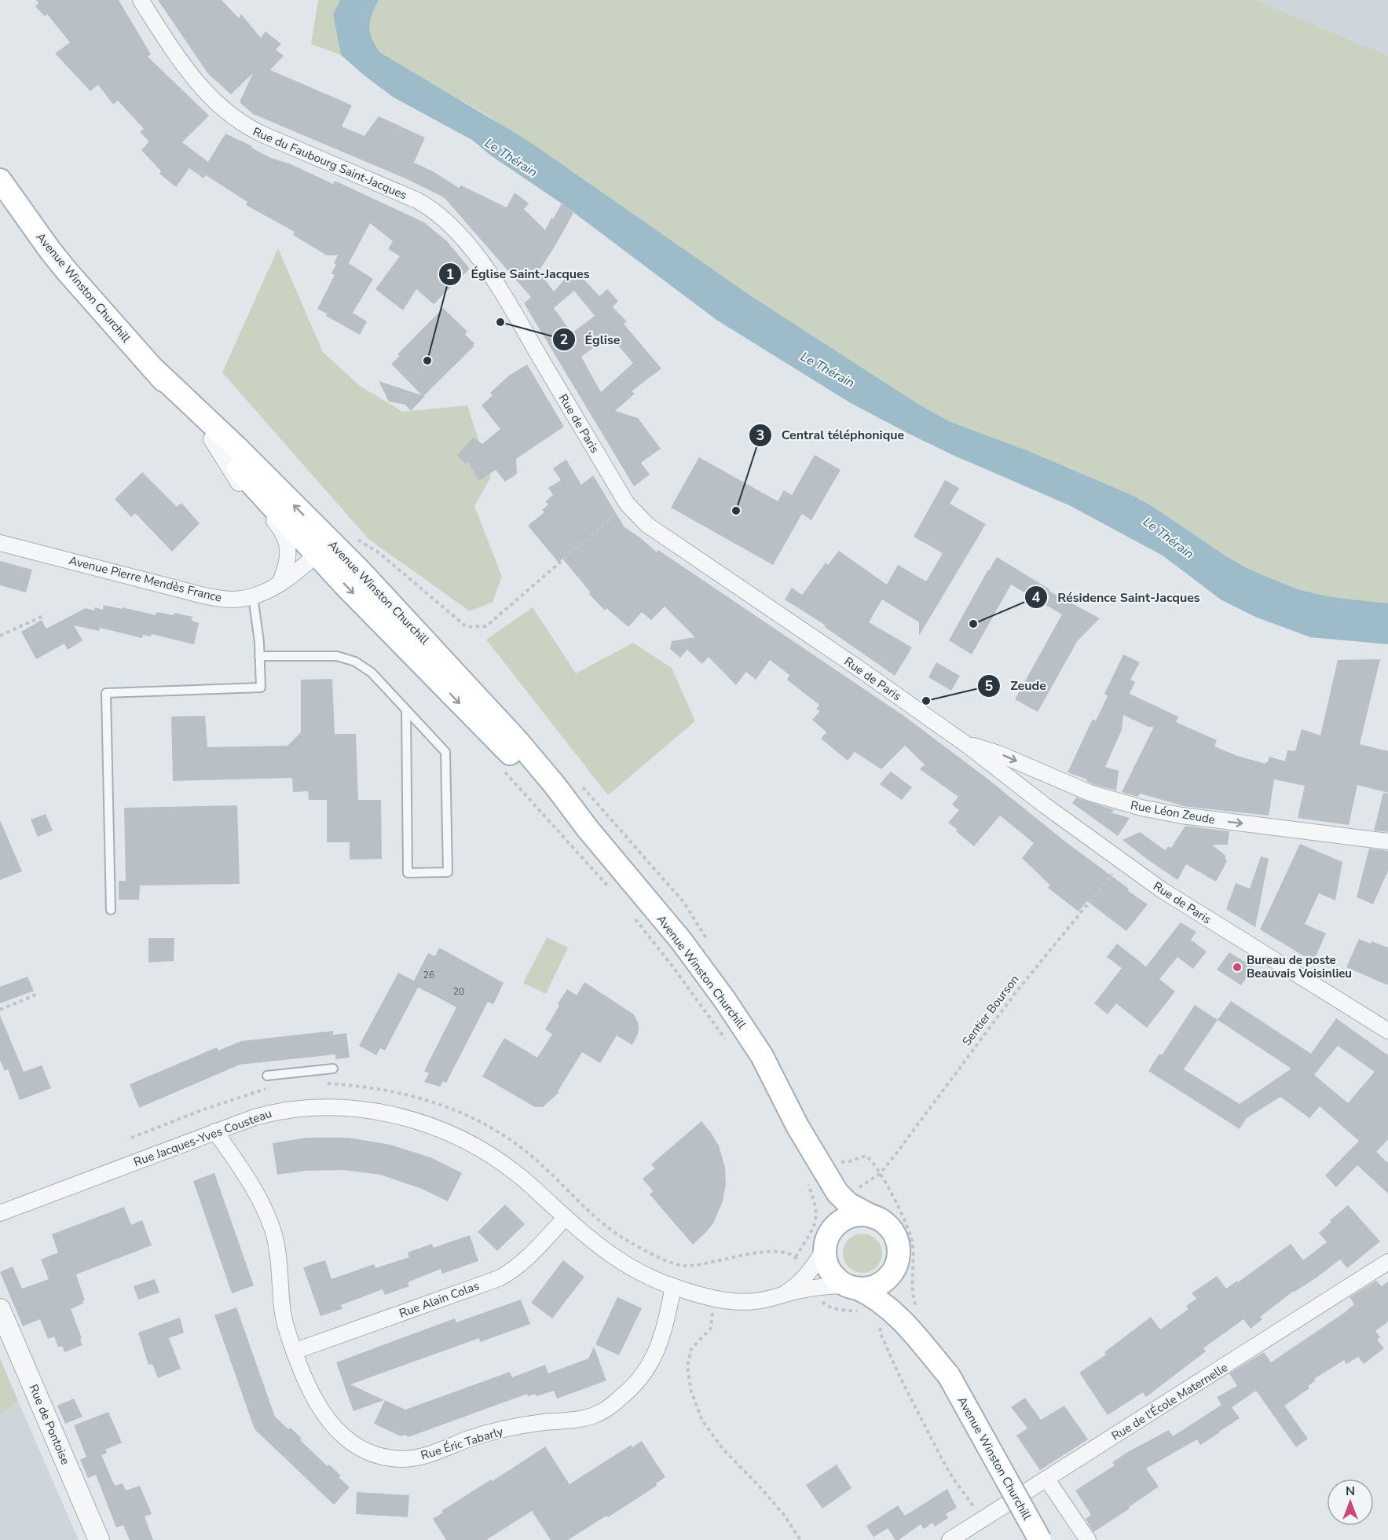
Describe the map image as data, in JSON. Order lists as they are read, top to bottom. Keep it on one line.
{"streets":{"main road":["Avenue Winston Churchill"],"street":["Rue du Faubourg Saint-Jacques","Rue de Paris","Avenue Pierre Mendès France","Rue Léon Zeude","Rue Jacques-Yves Cousteau","Rue Alain Colas","Rue de l'École Maternelle","Rue de Pontoise","Rue Éric Tabarly"],"path":["Sentier Bourson"]},"crossings":[["Rue du Faubourg Saint-Jacques","Rue de Paris"],["Avenue Winston Churchill","Avenue Pierre Mendès France"],["Avenue Winston Churchill","Rue Jacques-Yves Cousteau"],["Rue de Paris","Rue Léon Zeude"],["Rue de Paris","Sentier Bourson"],["Rue Jacques-Yves Cousteau","Rue Alain Colas"],["Rue Jacques-Yves Cousteau","Rue Éric Tabarly"],["Rue Alain Colas","Rue Éric Tabarly"]],"one_way":["Rue Léon Zeude"],"water":["Le Thérain"],"places":["Église","Église Saint-Jacques","Central téléphonique","Résidence Saint-Jacques","Zeude","Bureau de poste Beauvais Voisinlieu"],"house_numbers":["26","20"],"north":"top"}
